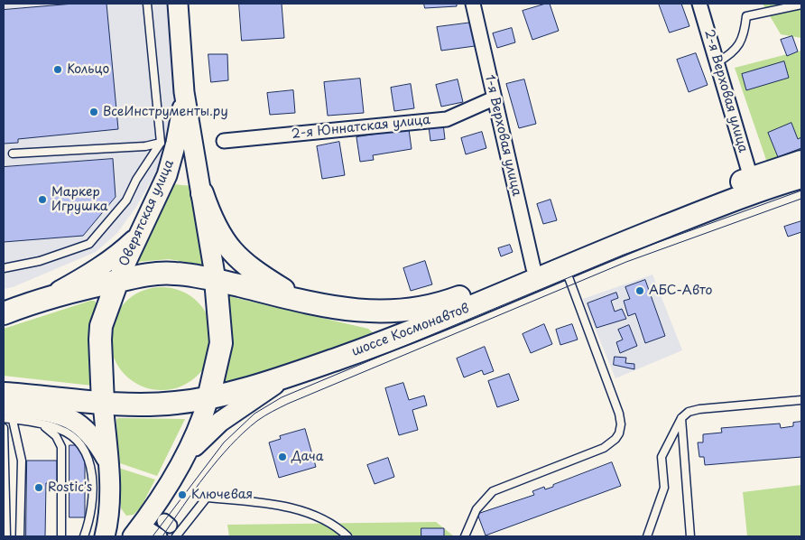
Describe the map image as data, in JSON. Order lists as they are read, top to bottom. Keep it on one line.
{"streets":{"main road":["Оверятская улица","шоссе Космонавтов"],"street":["2-я Верховая улица","2-я Юннатская улица","1-я Верховая улица"]},"crossings":[["2-я Верховая улица","шоссе Космонавтов"],["2-я Юннатская улица","1-я Верховая улица"],["1-я Верховая улица","шоссе Космонавтов"],["Оверятская улица","шоссе Космонавтов"]],"places":["Кольцо","ВсеИнструменты.ру","Маркер Игрушка","АБС-Авто","Дача","Rostic's","Ключевая"]}
